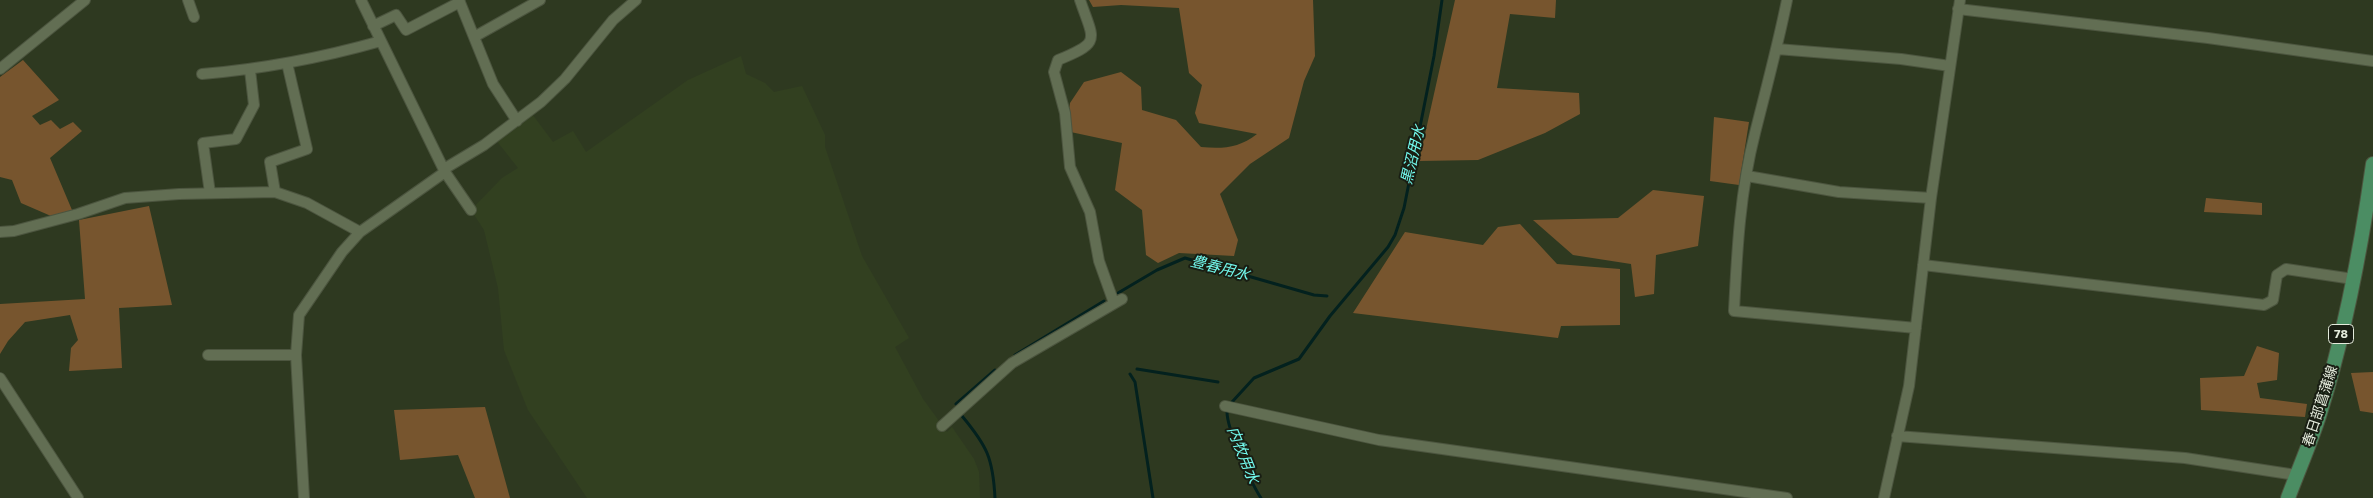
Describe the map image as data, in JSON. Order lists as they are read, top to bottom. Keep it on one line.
{"streets":{"main road":["78","春日部菖蒲線"]},"water":["黒沼用水","豊春用水","内牧用水"]}
